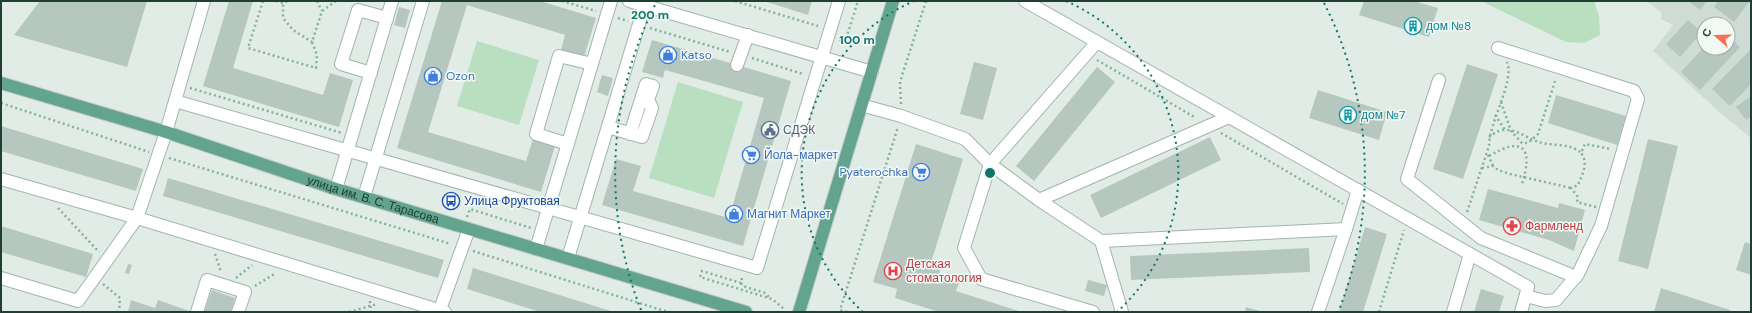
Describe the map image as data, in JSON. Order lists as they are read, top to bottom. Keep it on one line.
{"streets":{"main road":["улица им. В. С. Тарасова"]},"places":{"building":["дом №8","дом №7"],"shop":["Katso","Ozon","Магнит Маркет"],"public building":["СДЭК"],"supermarket":["Йола-маркет","Pyaterochka"],"bus stop":["Улица Фруктовая"],"pharmacy":["Фармленд"],"hospital":["Детская стоматология"]},"north":"left","rings":["200 m","100 m"]}
